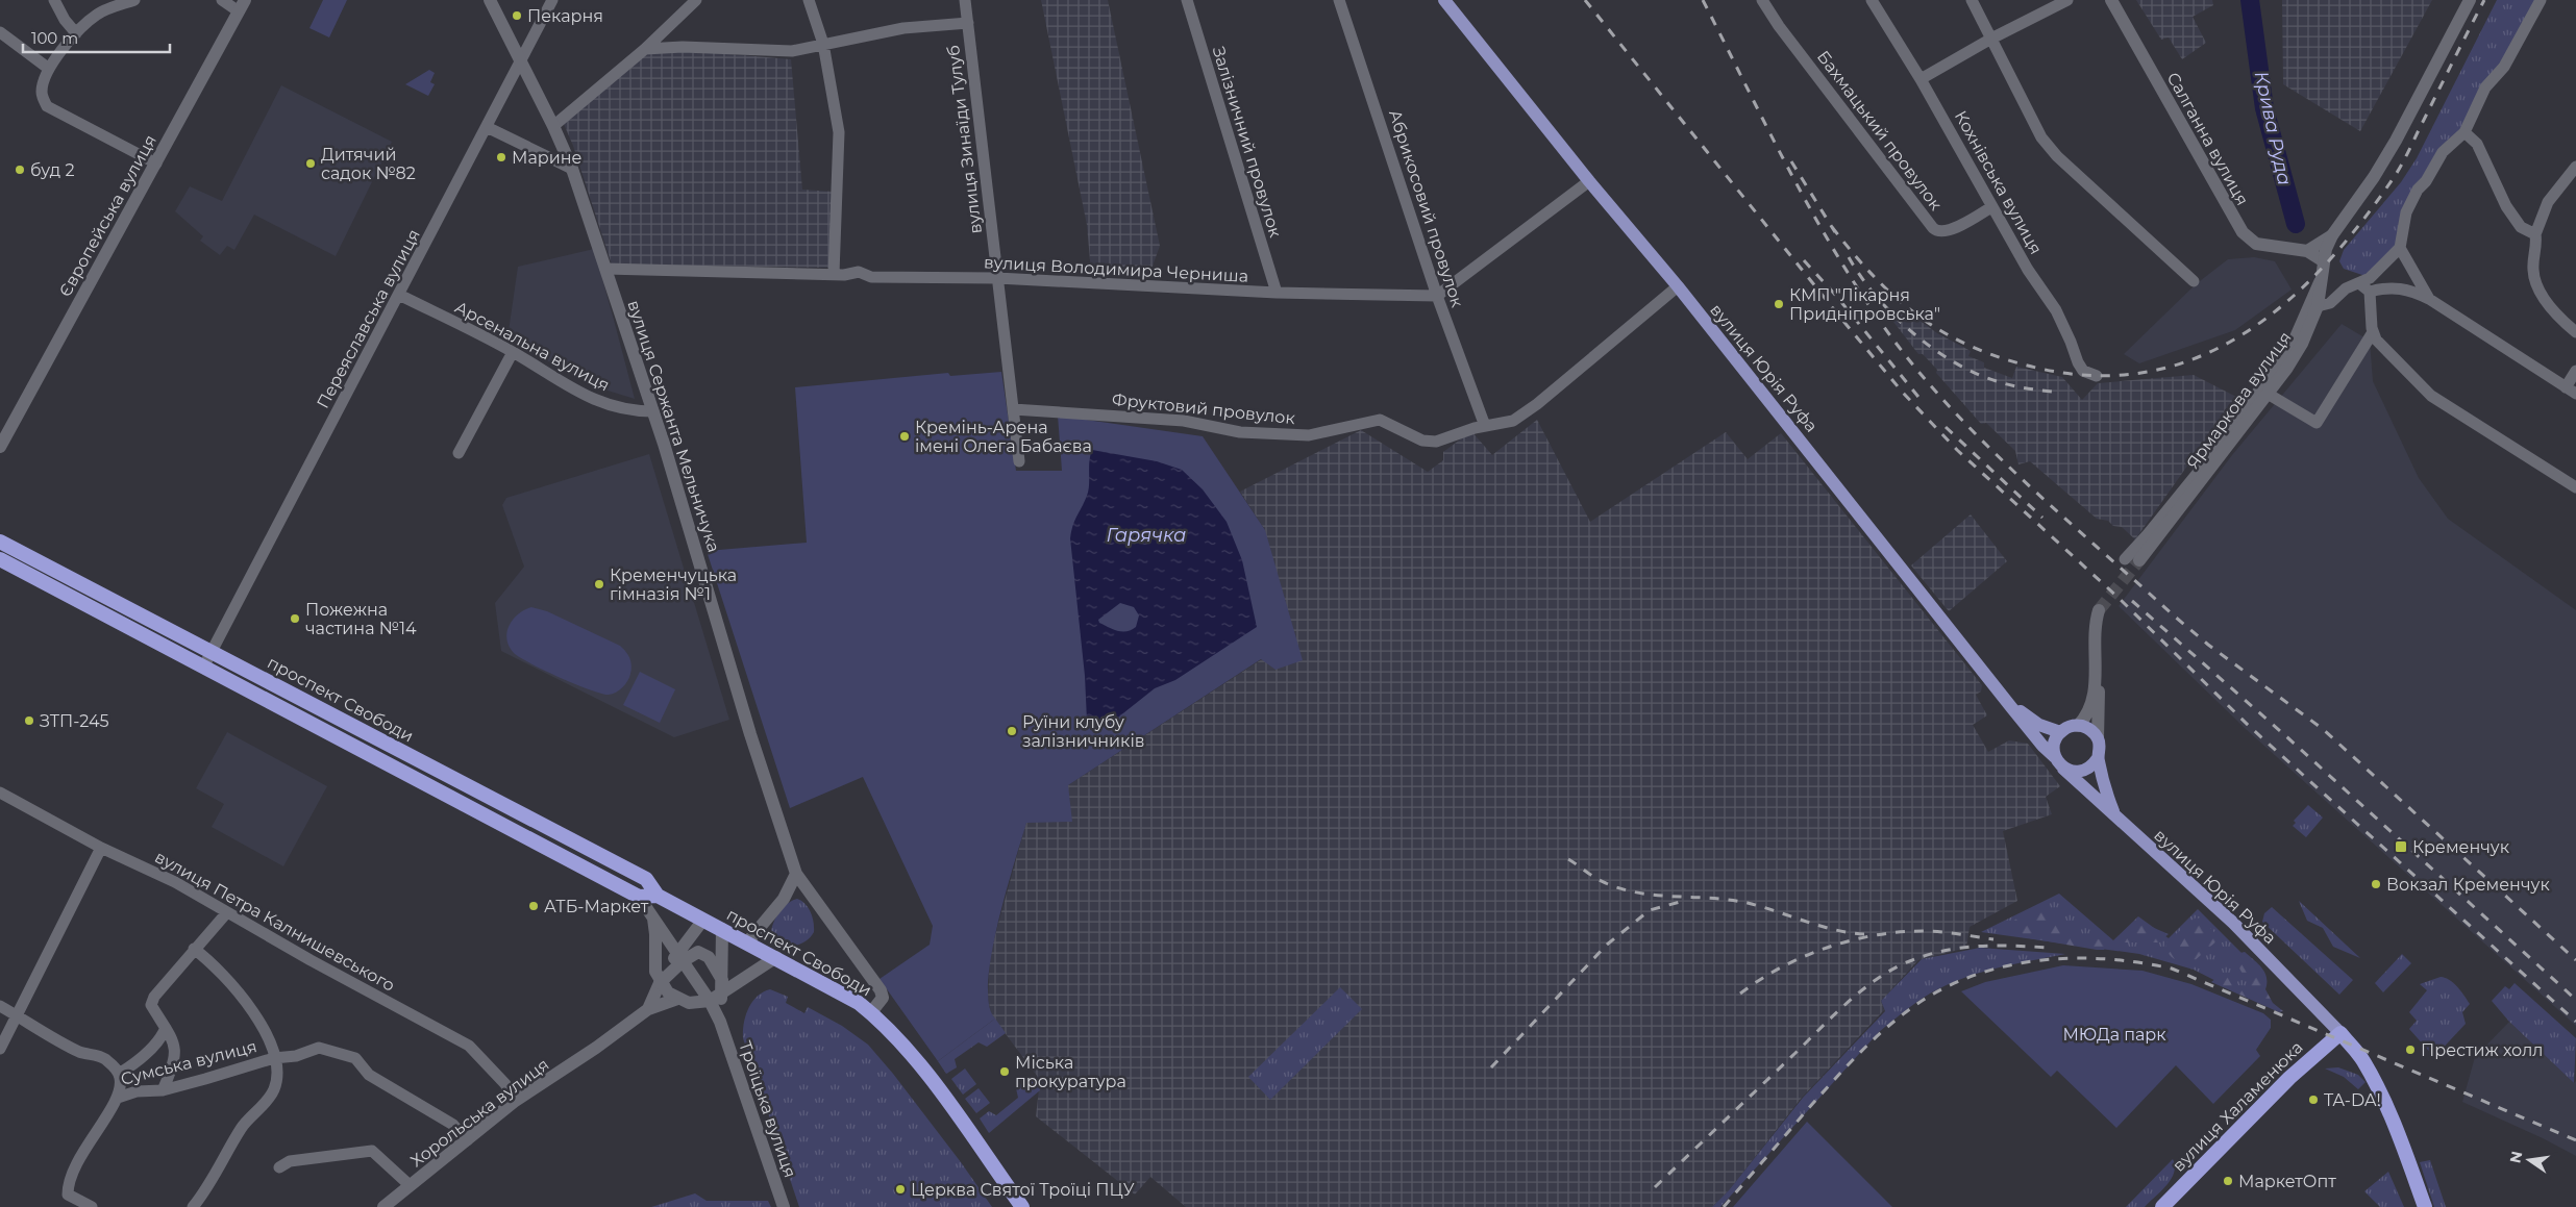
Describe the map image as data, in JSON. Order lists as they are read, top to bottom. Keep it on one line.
{"streets":{"highway":["проспект Свободи","вулиця Халаменюка"],"main road":["вулиця Юрія Руфа"],"street":["Бахмацький провулок","Салганна вулиця","вулиця Зинаїди Тулуб","Залізничний провулок","Кохнівська вулиця","Абрикосовий провулок","Європейська вулиця","вулиця Володимира Черниша","Переяславська вулиця","Арсенальна вулиця","Ярмаркова вулиця","Фруктовий провулок","вулиця Сержанта Мельничука","вулиця Петра Калнишевського","Сумська вулиця","Троїцька вулиця","Хорольська вулиця"]},"crossings":[["Бахмацький провулок","Кохнівська вулиця"],["Салганна вулиця","Ярмаркова вулиця"],["вулиця Зинаїди Тулуб","вулиця Володимира Черниша"],["вулиця Зинаїди Тулуб","Фруктовий провулок"],["Залізничний провулок","вулиця Володимира Черниша"],["Абрикосовий провулок","вулиця Володимира Черниша"],["Абрикосовий провулок","Фруктовий провулок"],["вулиця Володимира Черниша","вулиця Сержанта Мельничука"],["Переяславська вулиця","Арсенальна вулиця"],["Переяславська вулиця","вулиця Сержанта Мельничука"],["Переяславська вулиця","проспект Свободи"],["Арсенальна вулиця","вулиця Сержанта Мельничука"],["вулиця Юрія Руфа","Фруктовий провулок"],["вулиця Юрія Руфа","вулиця Халаменюка"],["вулиця Сержанта Мельничука","проспект Свободи"],["вулиця Петра Калнишевського","Хорольська вулиця"],["Сумська вулиця","Хорольська вулиця"]],"water":["Крива Руда","Гарячка"],"parks":["МЮДа парк"],"places":{"other":["Пекарня","Марине","Дитячий садок №82","буд 2","КМП \"Лікарня Придніпровська\"","Кремінь-Арена імені Олега Бабаєва","Кременчуцька гімназія №1","Пожежна частина №14","ЗТП-245","Руїни клубу залізничників","Вокзал Кременчук","АТБ-Маркет","Престиж холл","Міська прокуратура","TA-DA!","МаркетОпт","Церква Святої Троїці ПЦУ"],"transit":["Кременчук"]},"scale_bar":"100 m","north":"left"}
